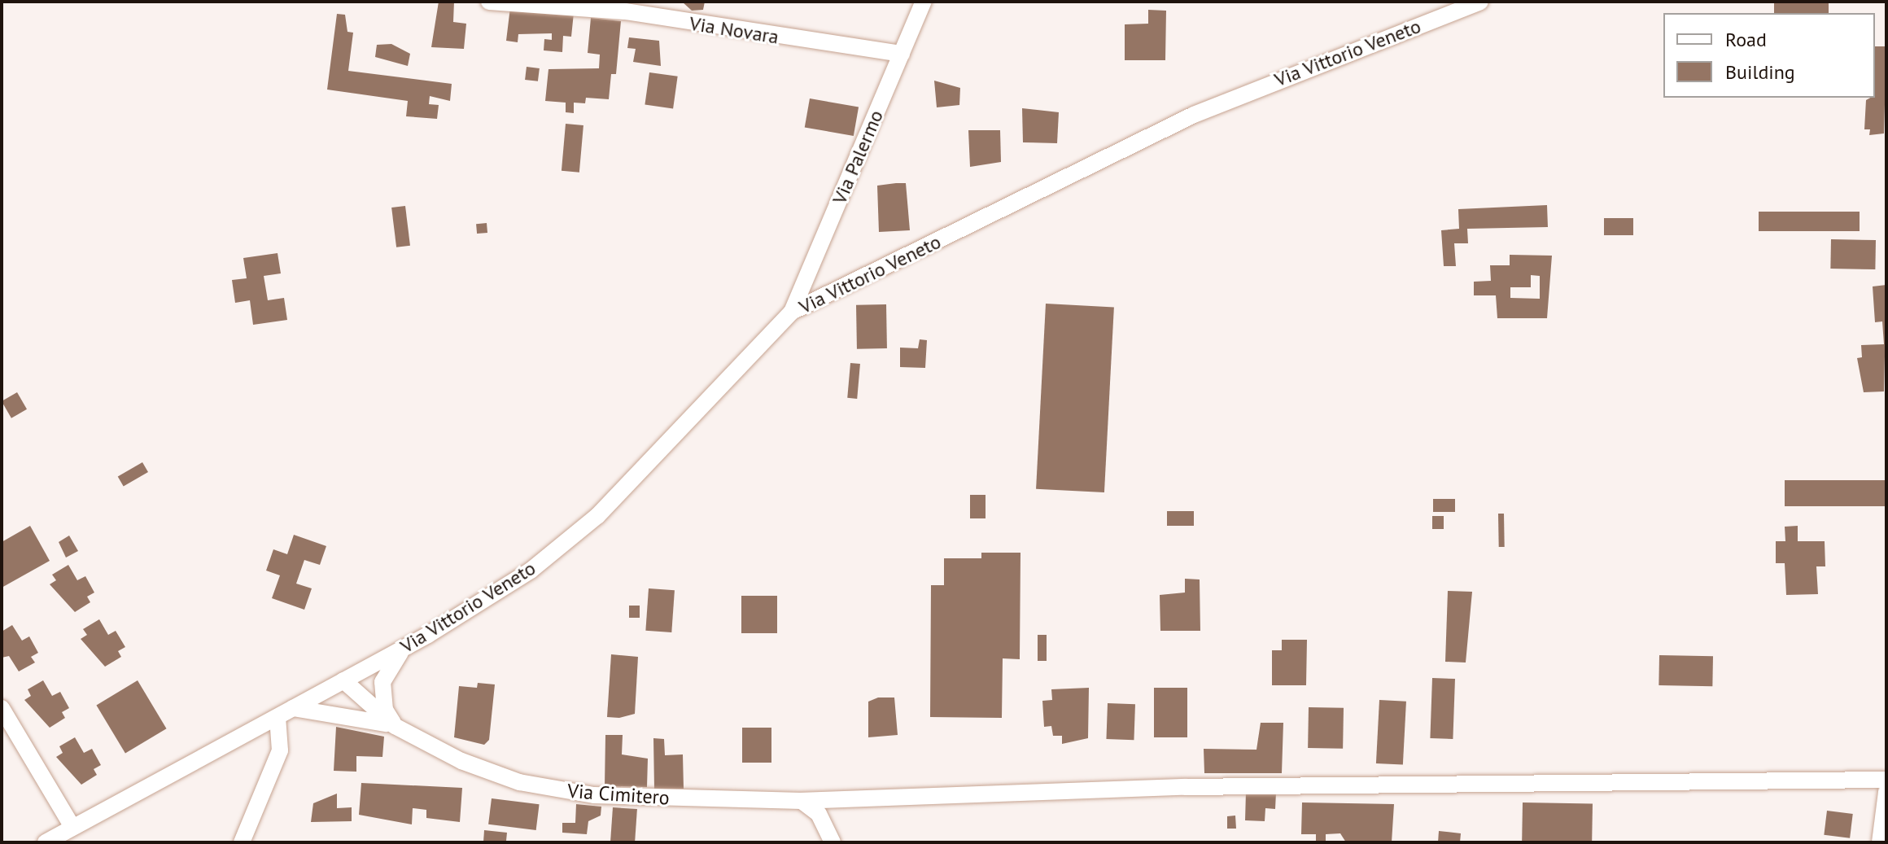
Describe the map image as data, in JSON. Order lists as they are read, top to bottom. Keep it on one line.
{"streets":{"street":["Via Novara","Via Vittorio Veneto","Via Palermo","Via Cimitero"]},"crossings":[["Via Novara","Via Palermo"],["Via Vittorio Veneto","Via Palermo"],["Via Vittorio Veneto","Via Cimitero"]],"legend":["Road","Building"]}
